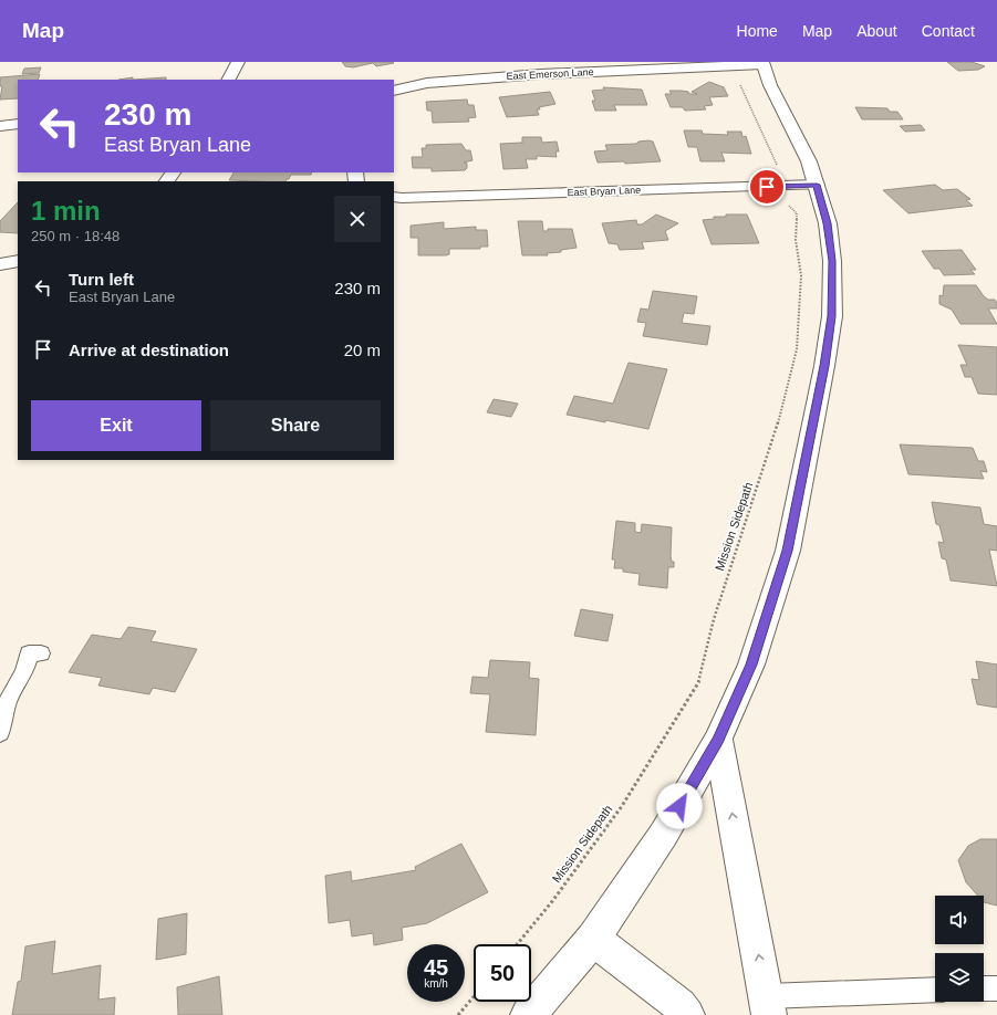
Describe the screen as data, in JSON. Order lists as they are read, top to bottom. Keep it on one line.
{"streets":{"street":["East Emerson Lane","East Bryan Lane"],"path":["Mission Sidepath"]},"crossings":[["East Emerson Lane","Mission Sidepath"],["East Bryan Lane","Mission Sidepath"]],"page":{"header":"Map","nav":["Home","Map","About","Contact"],"turn":["230 m","East Bryan Lane"],"heading":["1 min","250 m · 18:48"],"list":[{"name":"Turn left","note":"East Bryan Lane","value":"230 m"},{"name":"Arrive at destination","value":"20 m"}],"buttons":["Exit","Share"],"speed":"45 km/h","limit":"50"}}
